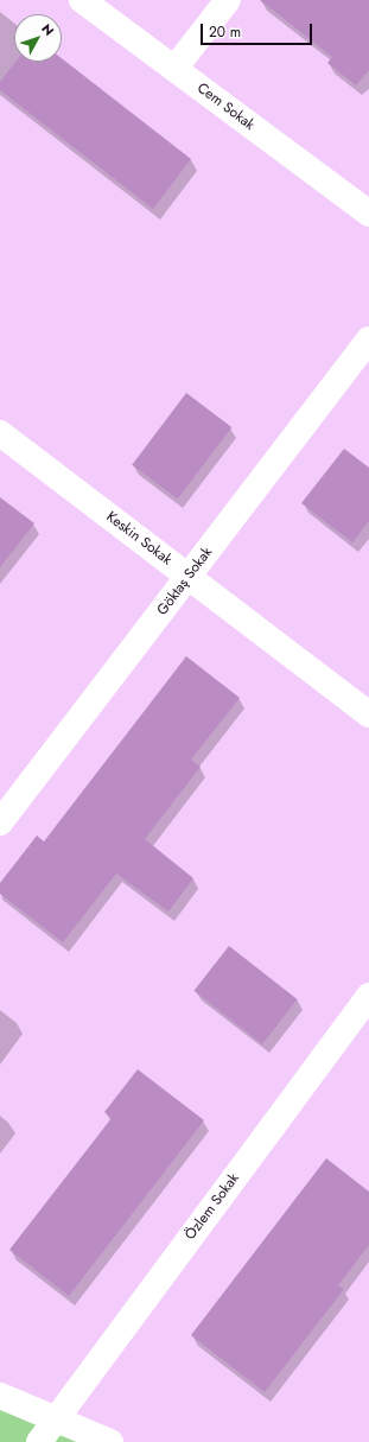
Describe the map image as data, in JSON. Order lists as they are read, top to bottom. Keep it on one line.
{"streets":{"street":["Cem Sokak","Keskin Sokak","Göktaş Sokak","Özlem Sokak"]},"crossings":[["Keskin Sokak","Göktaş Sokak"]],"scale_bar":"20 m","north":"top right"}
